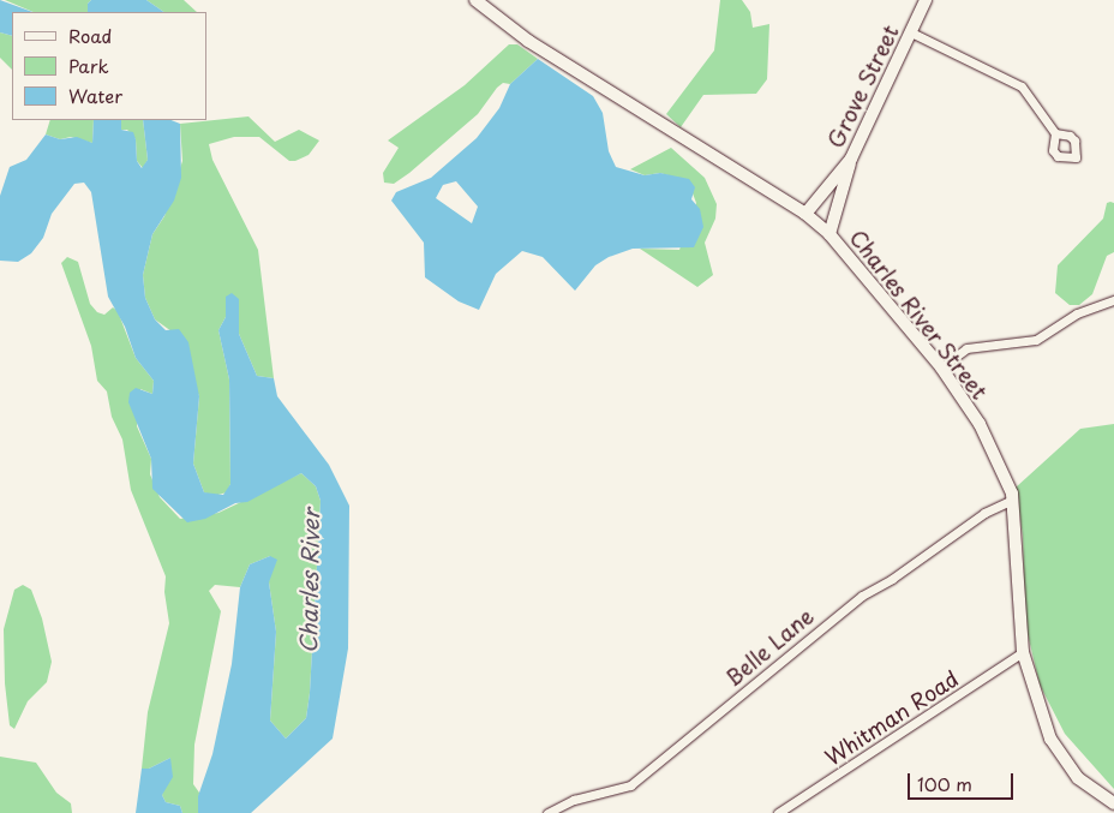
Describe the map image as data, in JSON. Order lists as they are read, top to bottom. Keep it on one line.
{"streets":{"street":["Grove Street","Charles River Street","Belle Lane","Whitman Road"]},"crossings":[["Grove Street","Charles River Street"],["Charles River Street","Belle Lane"],["Charles River Street","Whitman Road"]],"water":["Charles River"],"legend":["Road","Park","Water"],"scale_bar":"100 m"}
